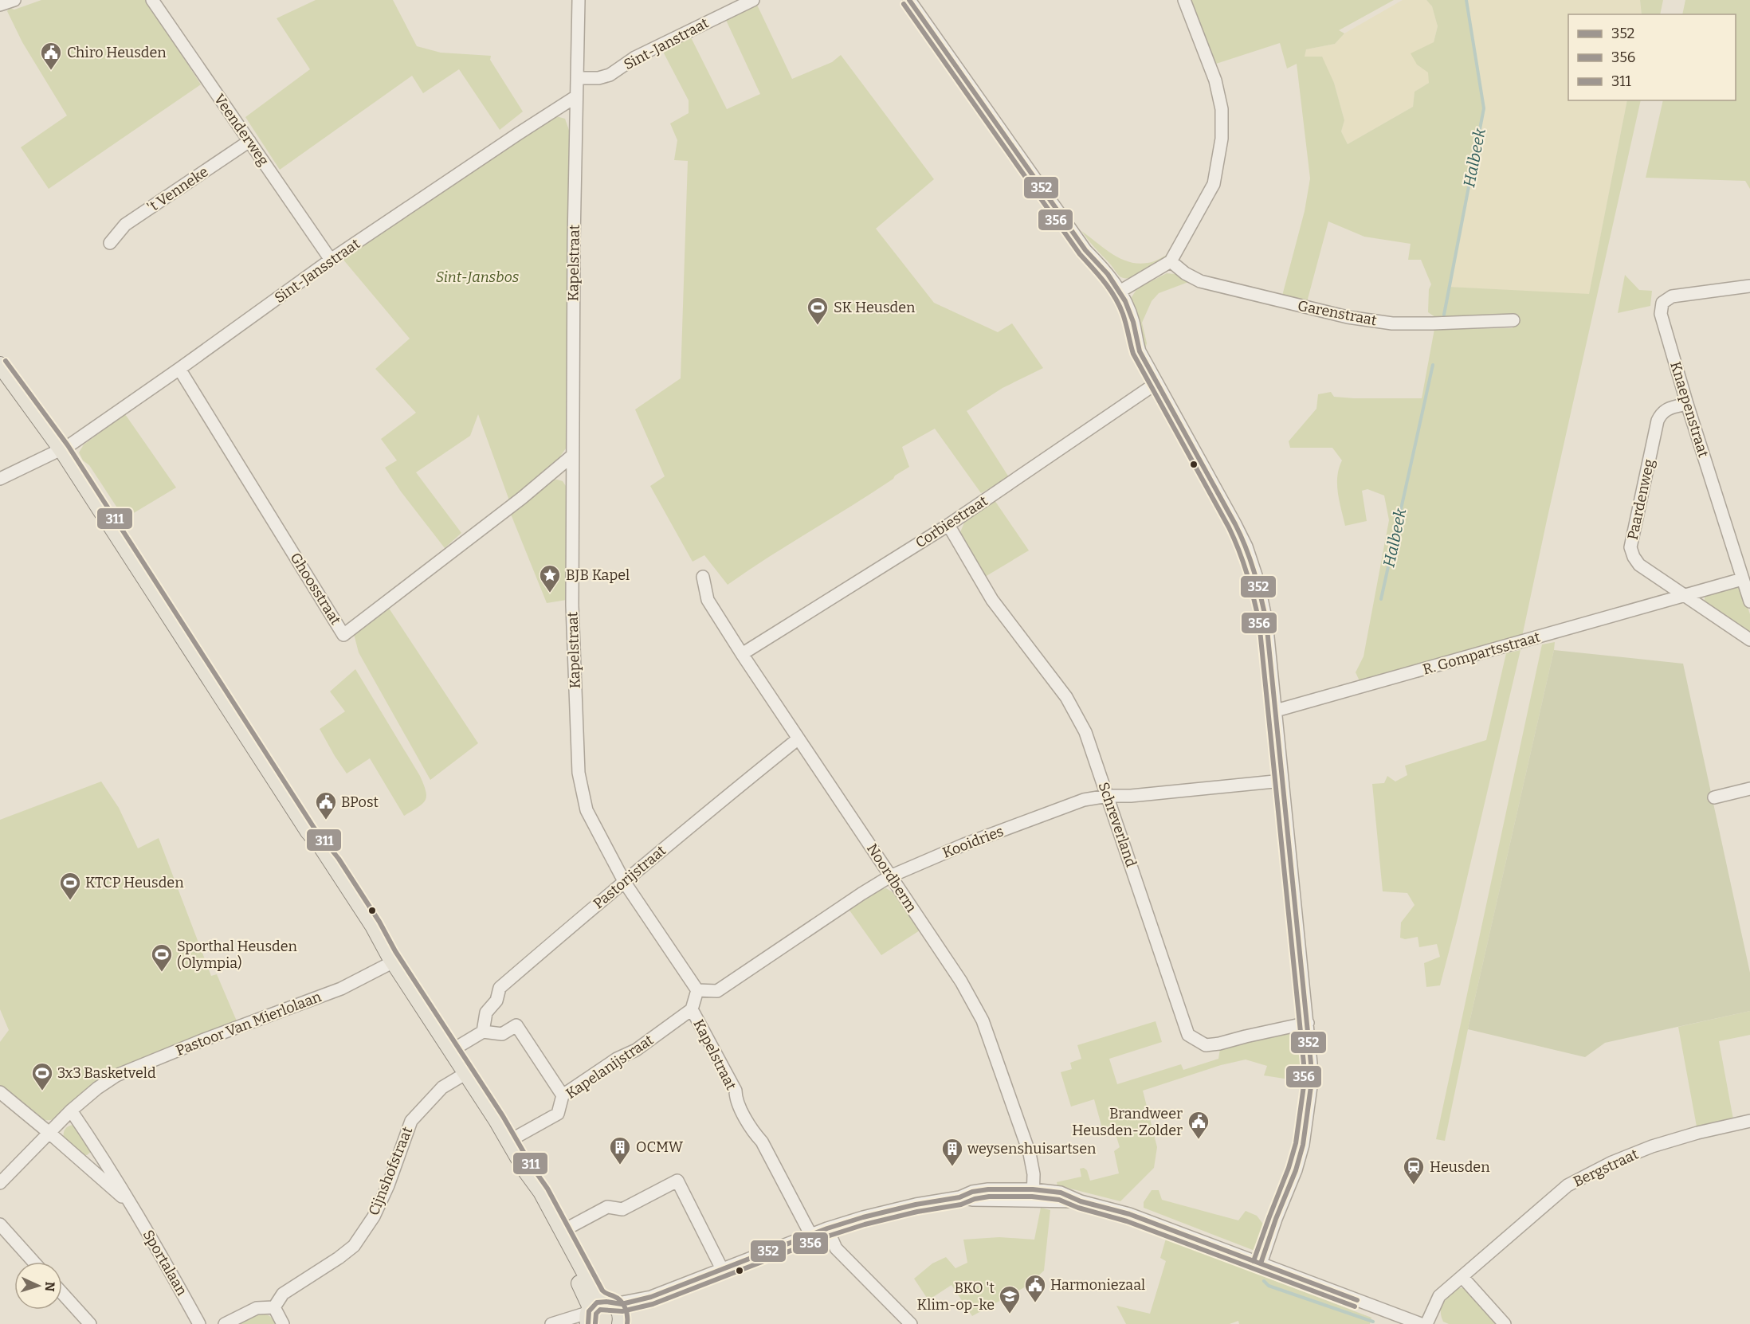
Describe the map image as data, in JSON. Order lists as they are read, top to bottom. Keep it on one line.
{"streets":{"street":["Sint-Janstraat","Veenderweg","'t Venneke","Kapelstraat","Sint-Jansstraat","Garenstraat","Knaepenstraat","Paardenweg","Corbiestraat","Ghoosstraat","R. Gompartsstraat","Schreverland","Kooidries","Pastorijstraat","Noordberm","Pastoor Van Mierlolaan","Kapelanijstraat","Bergstraat","Cijnshofstraat","Sportalaan"]},"crossings":[["Sint-Janstraat","Kapelstraat"],["Veenderweg","'t Venneke"],["Veenderweg","Sint-Jansstraat"],["Kapelstraat","Sint-Jansstraat"],["Kapelstraat","Ghoosstraat"],["Kapelstraat","Kooidries"],["Kapelstraat","Pastorijstraat"],["Kapelstraat","Kapelanijstraat"],["Sint-Jansstraat","Ghoosstraat"],["Knaepenstraat","Paardenweg"],["Knaepenstraat","R. Gompartsstraat"],["Paardenweg","R. Gompartsstraat"],["Corbiestraat","Schreverland"],["Corbiestraat","Noordberm"],["Schreverland","Kooidries"],["Kooidries","Noordberm"],["Pastorijstraat","Noordberm"],["Pastoor Van Mierlolaan","Sportalaan"]],"water":["Halbeek"],"parks":["Sint-Jansbos"],"places":{"public building":["Chiro Heusden","BPost","Brandweer Heusden-Zolder","Harmoniezaal"],"sports":["SK Heusden","KTCP Heusden","Sporthal Heusden (Olympia)","3x3 Basketveld"],"place":["BJB Kapel"],"building":["OCMW","weysenshuisartsen"],"station":["Heusden"],"school or university":["BKO 't Klim-op-ke"]},"lines":["transit line 352","transit line 356","transit line 311"],"legend":["352","356","311"],"north":"right"}
